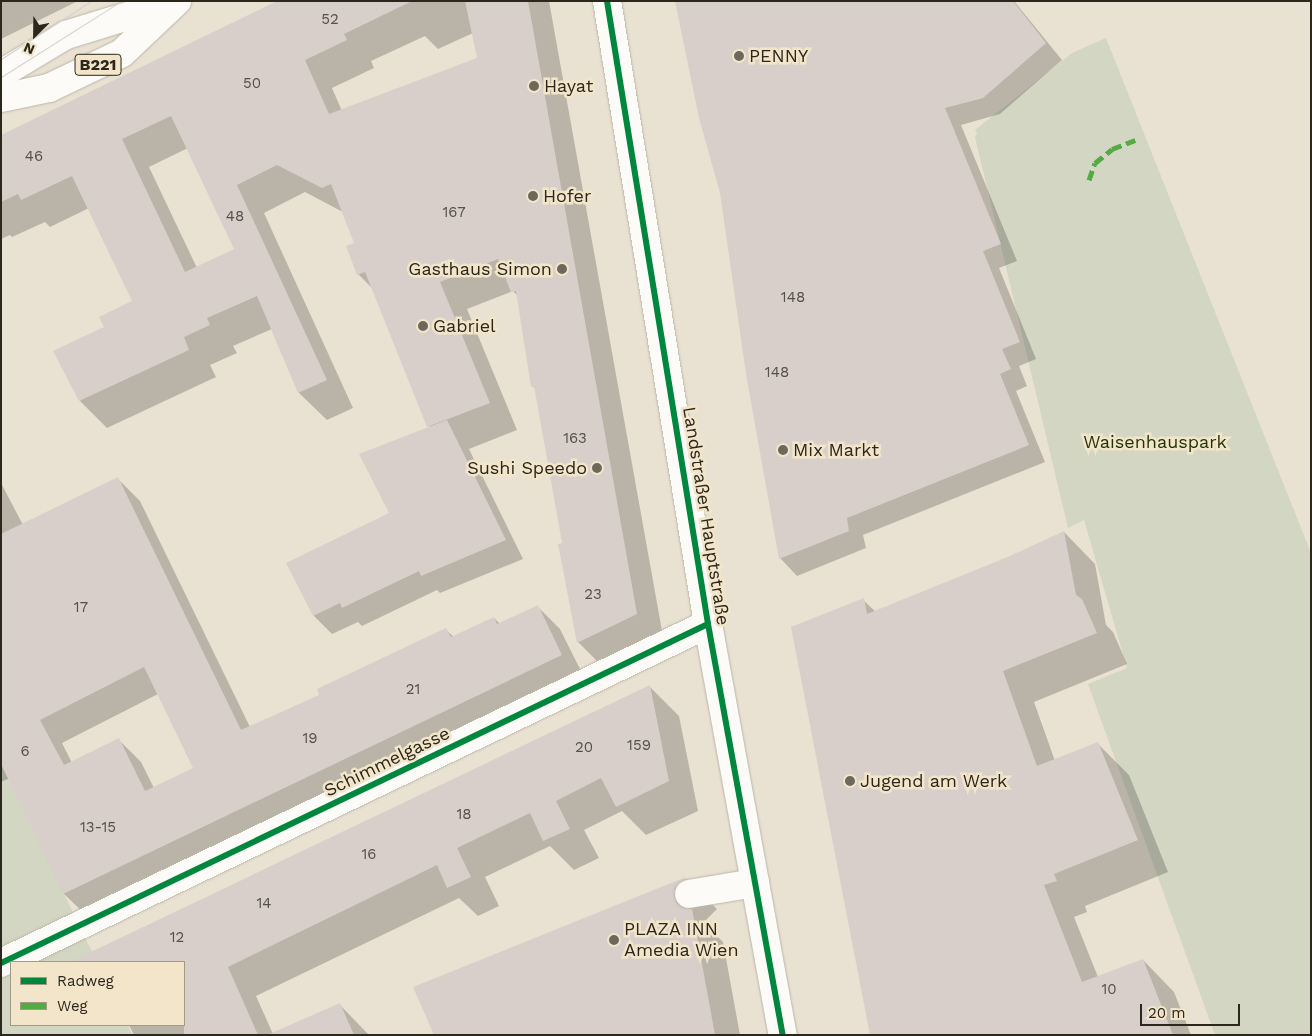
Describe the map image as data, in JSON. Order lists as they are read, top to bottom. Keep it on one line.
{"streets":{"main road":["B221","Landstraßer Hauptstraße","Schimmelgasse"]},"crossings":[["Landstraßer Hauptstraße","Schimmelgasse"]],"parks":["Waisenhauspark"],"places":["PENNY","Hayat","Hofer","Gasthaus Simon","Gabriel","Mix Markt","Sushi Speedo","Jugend am Werk","PLAZA INN Amedia Wien"],"house_numbers":["52","50","46","167","48","148","148","163","23","17","21","19","159","20","6","18","13-15","16","14","12","10"],"legend":["Radweg","Weg"],"scale_bar":"20 m","north":"bottom left"}
